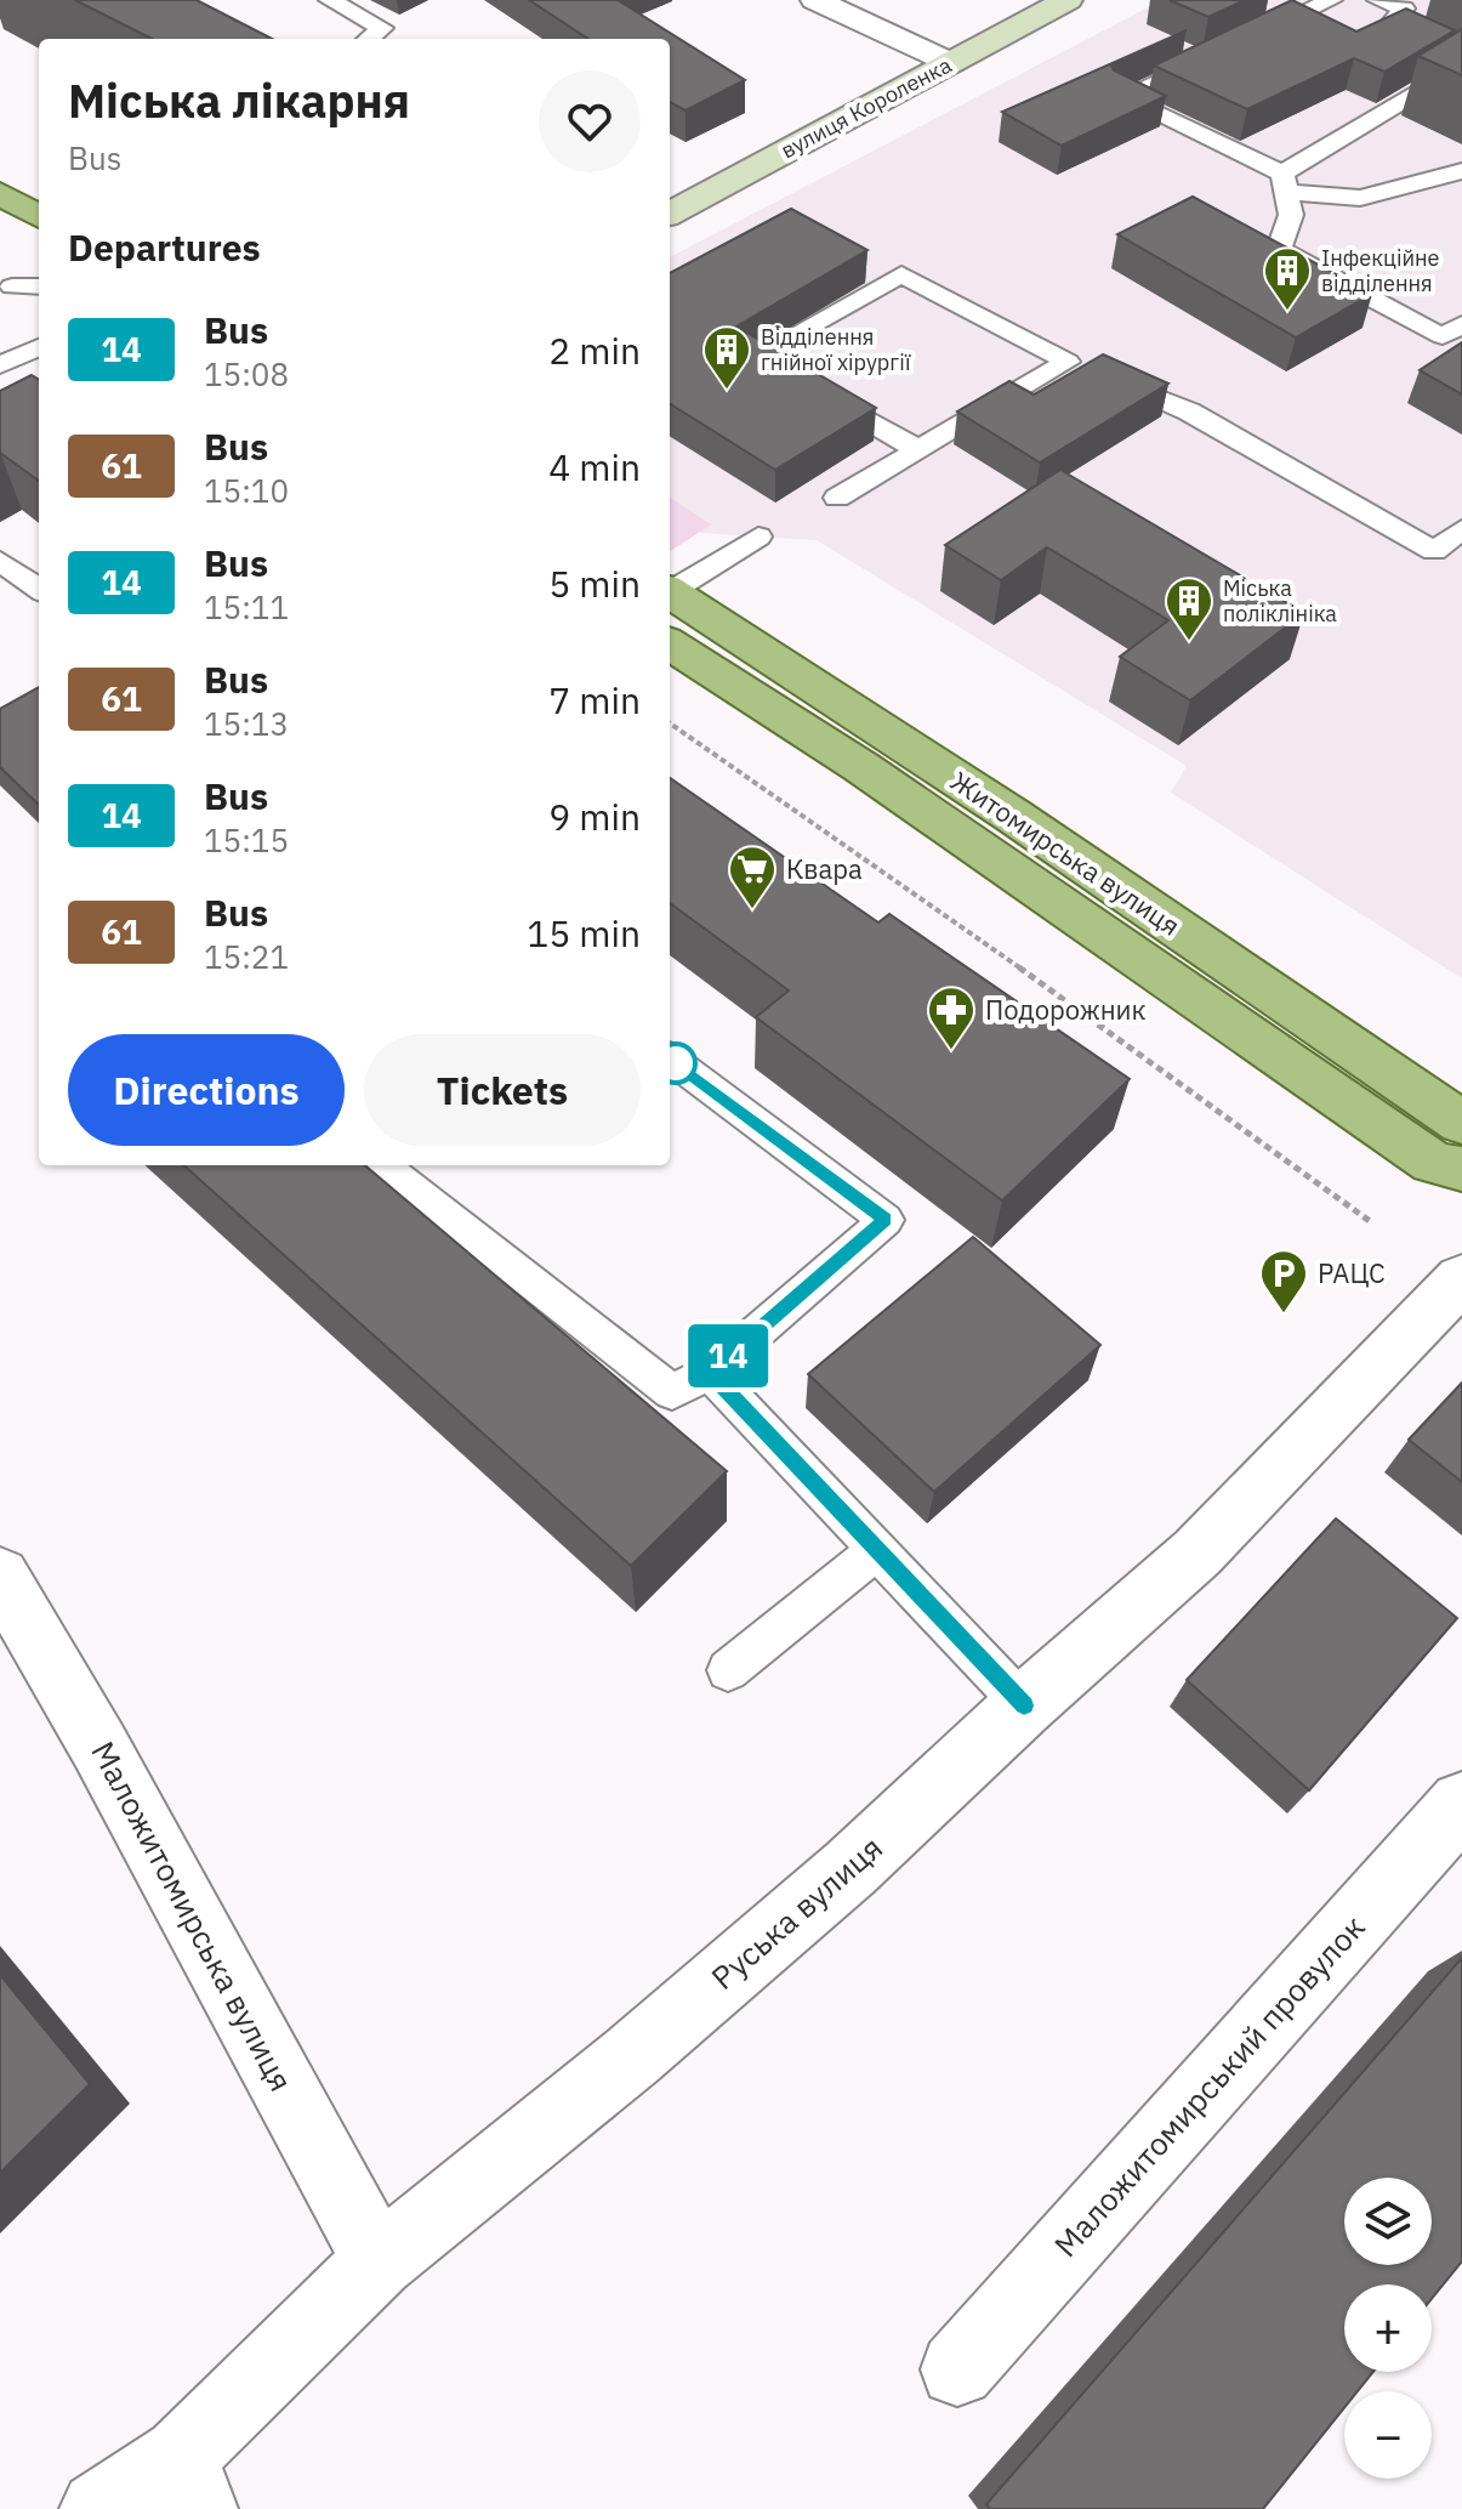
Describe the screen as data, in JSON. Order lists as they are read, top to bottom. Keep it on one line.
{"streets":{"main road":["вулиця Короленка","Житомирська вулиця"],"street":["Руська вулиця","Маложитомирська вулиця","Маложитомирський провулок"]},"crossings":[["Руська вулиця","Маложитомирська вулиця"]],"places":{"building":["Інфекційне відділення","Відділення гнійної хірургії","Міська поліклініка"],"supermarket":["Квара"],"pharmacy":["Подорожник"],"parking":["РАЦС"]},"lines":["bus line 14"],"page":{"on_map":"14","heading":[["Міська лікарня","Bus"],"Departures"],"list":[{"mark":"14","name":"Bus","note":"15:08","value":"2 min"},{"mark":"61","name":"Bus","note":"15:10","value":"4 min"},{"mark":"14","name":"Bus","note":"15:11","value":"5 min"},{"mark":"61","name":"Bus","note":"15:13","value":"7 min"},{"mark":"14","name":"Bus","note":"15:15","value":"9 min"},{"mark":"61","name":"Bus","note":"15:21","value":"15 min"}],"buttons":["Directions","Tickets"],"map_buttons":["+","−"]}}
